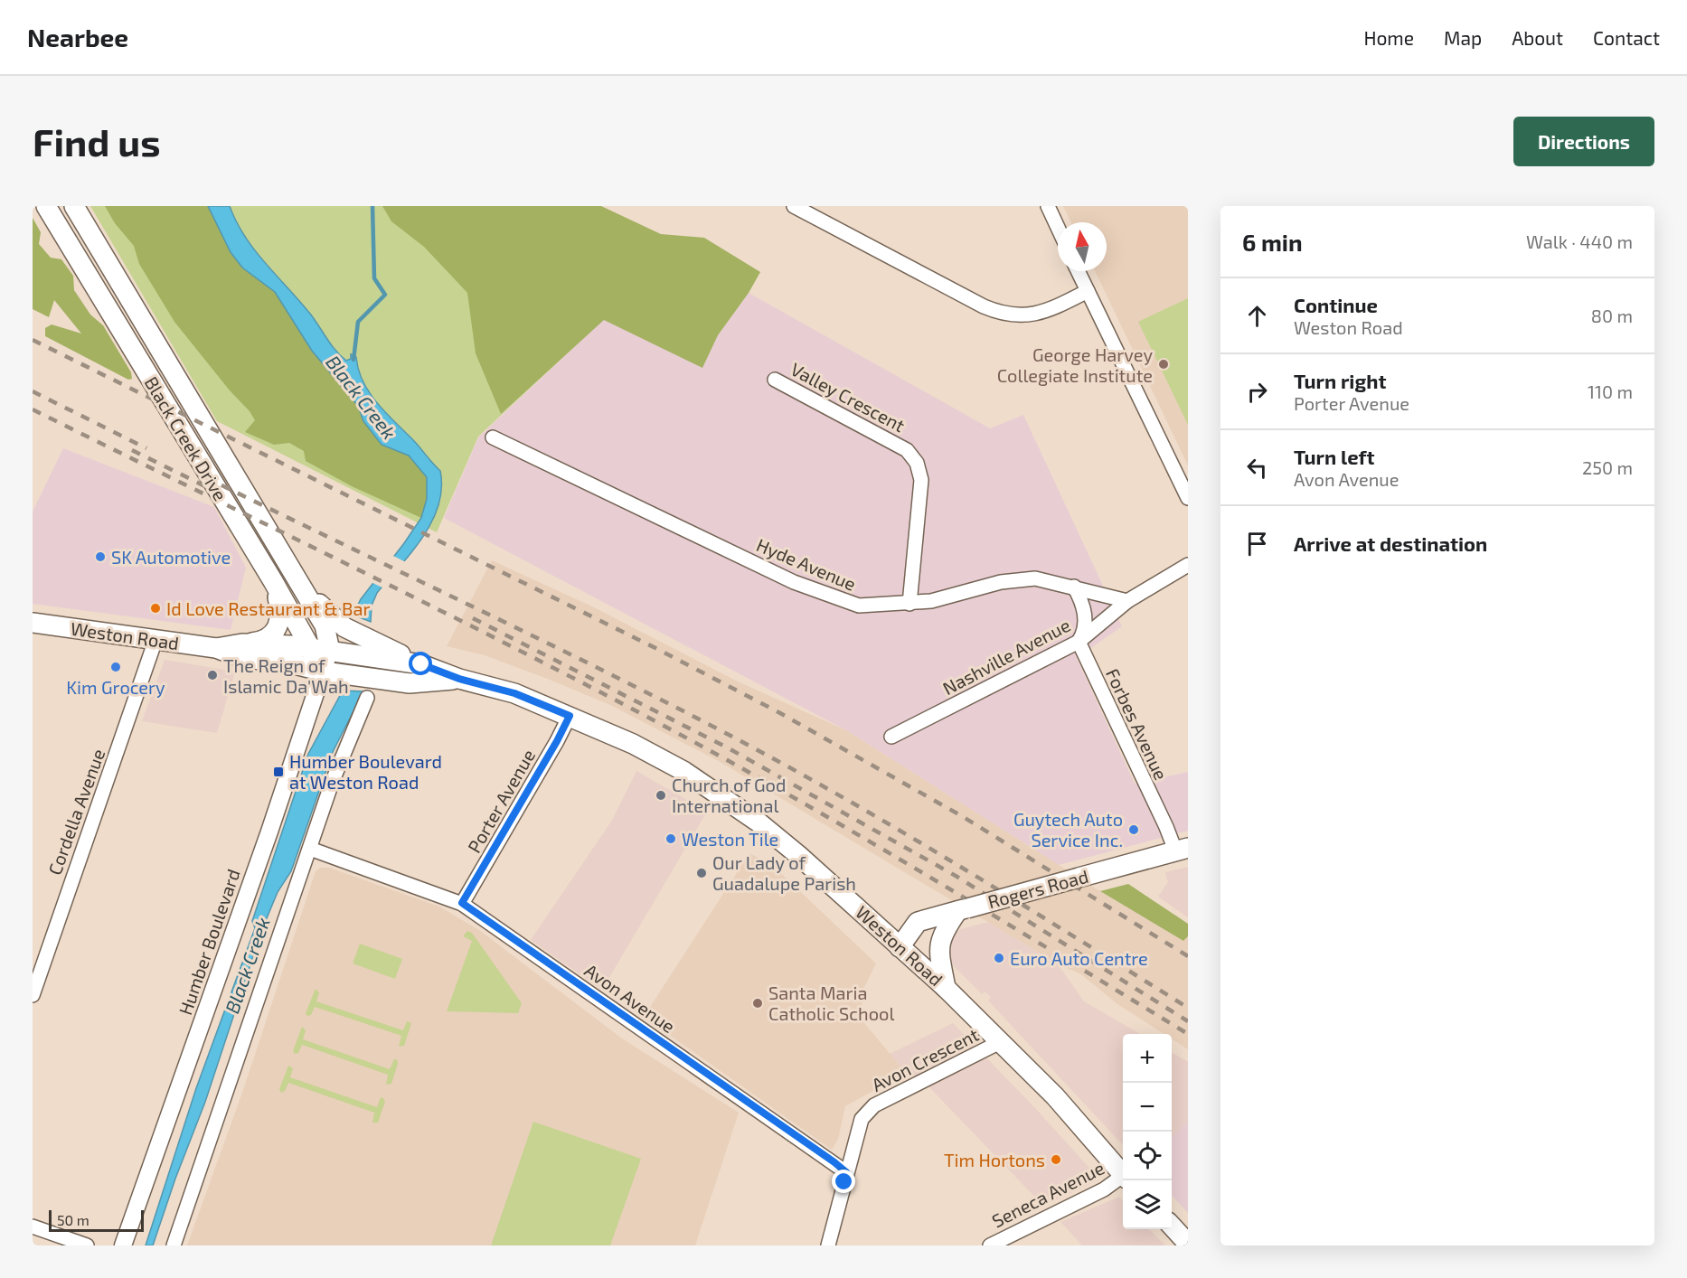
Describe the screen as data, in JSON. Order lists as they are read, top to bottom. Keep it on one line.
{"streets":{"main road":["Black Creek Drive","Weston Road","Rogers Road"],"street":["Valley Crescent","Hyde Avenue","Nashville Avenue","Forbes Avenue","Porter Avenue","Cordella Avenue","Humber Boulevard","Avon Avenue","Avon Crescent","Seneca Avenue"]},"crossings":[["Valley Crescent","Hyde Avenue"],["Black Creek Drive","Weston Road"],["Black Creek Drive","Humber Boulevard"],["Hyde Avenue","Nashville Avenue"],["Weston Road","Porter Avenue"],["Weston Road","Cordella Avenue"],["Weston Road","Rogers Road"],["Weston Road","Humber Boulevard"],["Weston Road","Avon Crescent"],["Nashville Avenue","Forbes Avenue"],["Forbes Avenue","Rogers Road"],["Porter Avenue","Avon Avenue"],["Avon Avenue","Avon Crescent"]],"water":["Black Creek"],"places":{"other":["George Harvey Collegiate Institute","SK Automotive","Id Love Restaurant & Bar","Kim Grocery","The Reign of Islamic Da'Wah","Church of God International","Guytech Auto Service Inc.","Weston Tile","Our Lady of Guadalupe Parish","Euro Auto Centre","Santa Maria Catholic School","Tim Hortons"],"transit":["Humber Boulevard at Weston Road"]},"scale_bar":"50 m","north":"top","page":{"header":"Nearbee","nav":["Home","Map","About","Contact"],"buttons":"Directions","title":"Find us","heading":["6 min","Walk · 440 m"],"list":[["Continue","Weston Road","80 m"],["Turn right","Porter Avenue","110 m"],["Turn left","Avon Avenue","250 m"],"Arrive at destination"],"map_buttons":["+","−"],"scale":"50 m"}}
